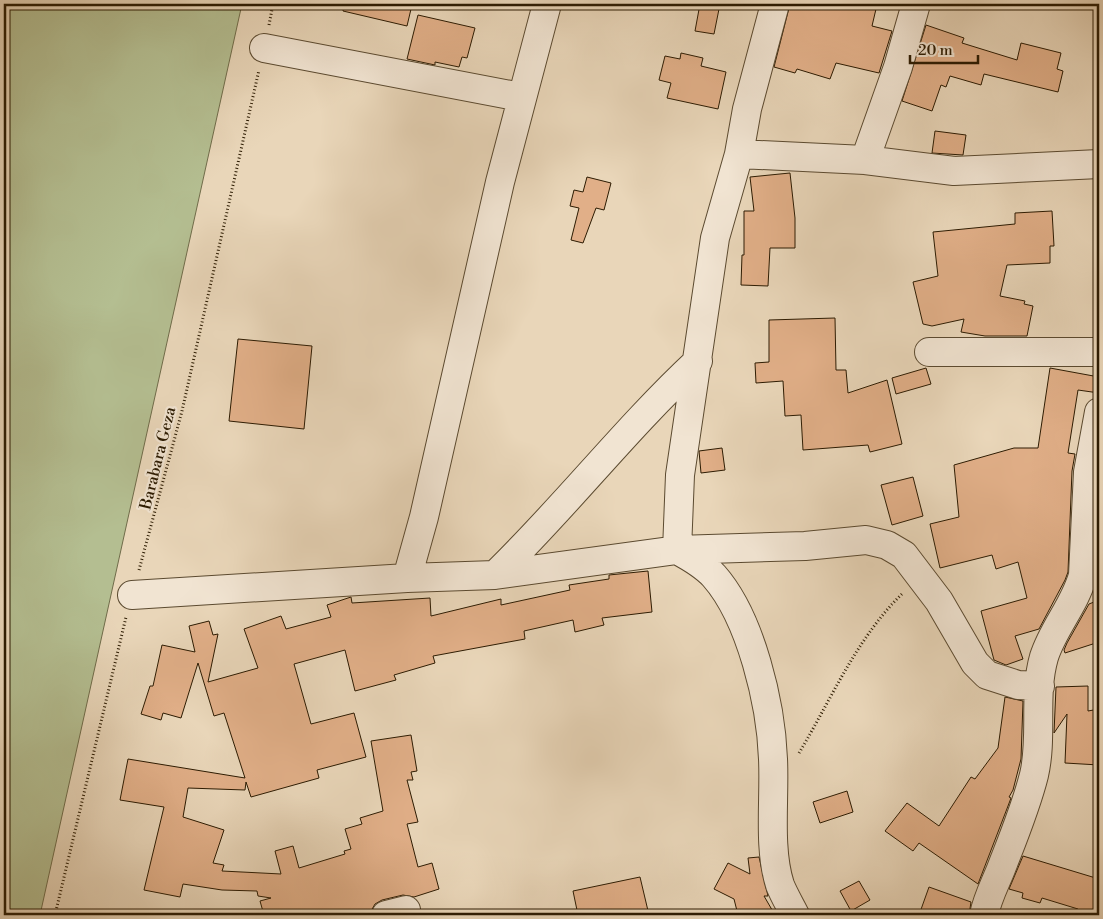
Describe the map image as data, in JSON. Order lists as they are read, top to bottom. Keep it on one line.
{"streets":{"path":["Barabara Geza"]},"scale_bar":"20 m"}
